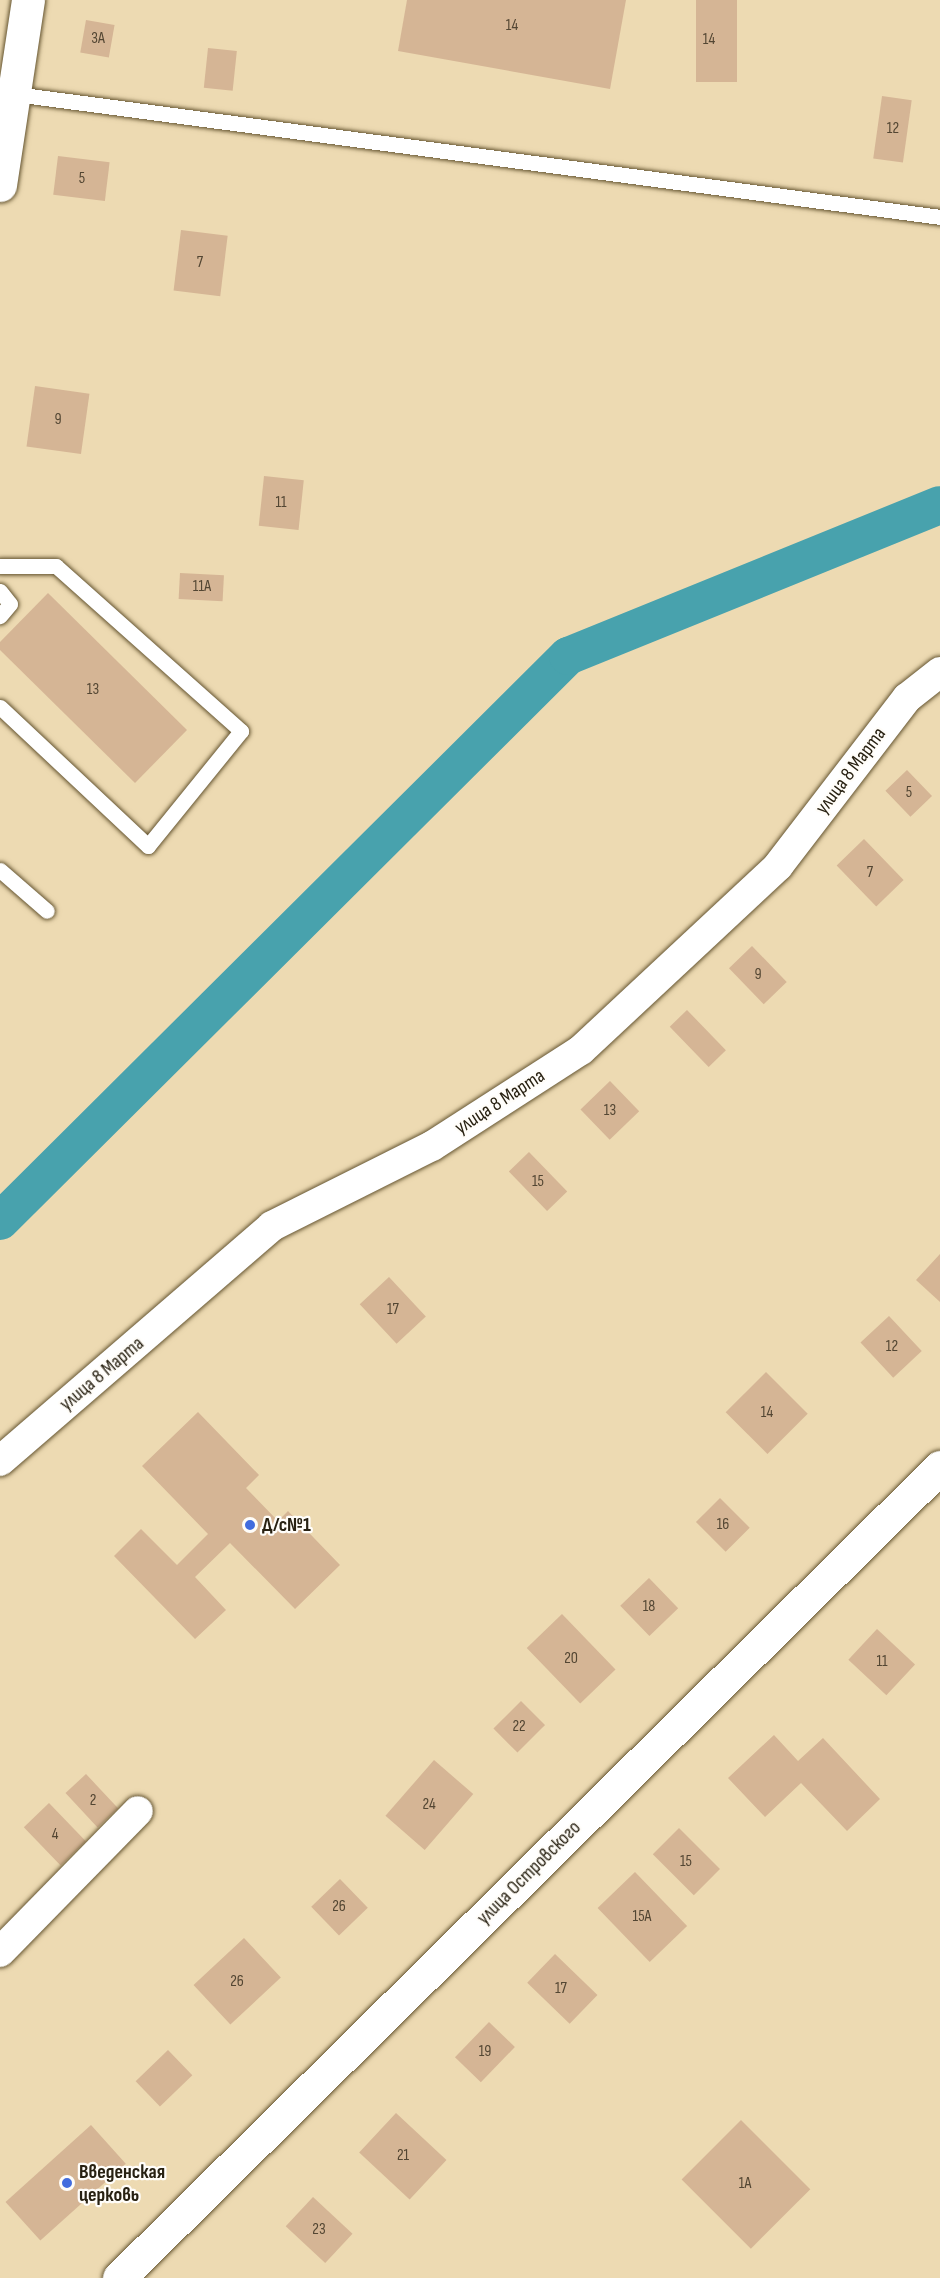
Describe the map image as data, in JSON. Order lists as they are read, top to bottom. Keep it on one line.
{"streets":{"street":["улица 8 Марта","улица Островского"]},"places":["Д/с№1","Введенская церковь"],"house_numbers":["14","3А","14","12","5","7","9","11","11А","13","5","7","9","13","15","17","12","14","16","18","20","11","22","2","24","4","15","26","15А","26","17","19","21","1А","23"]}
